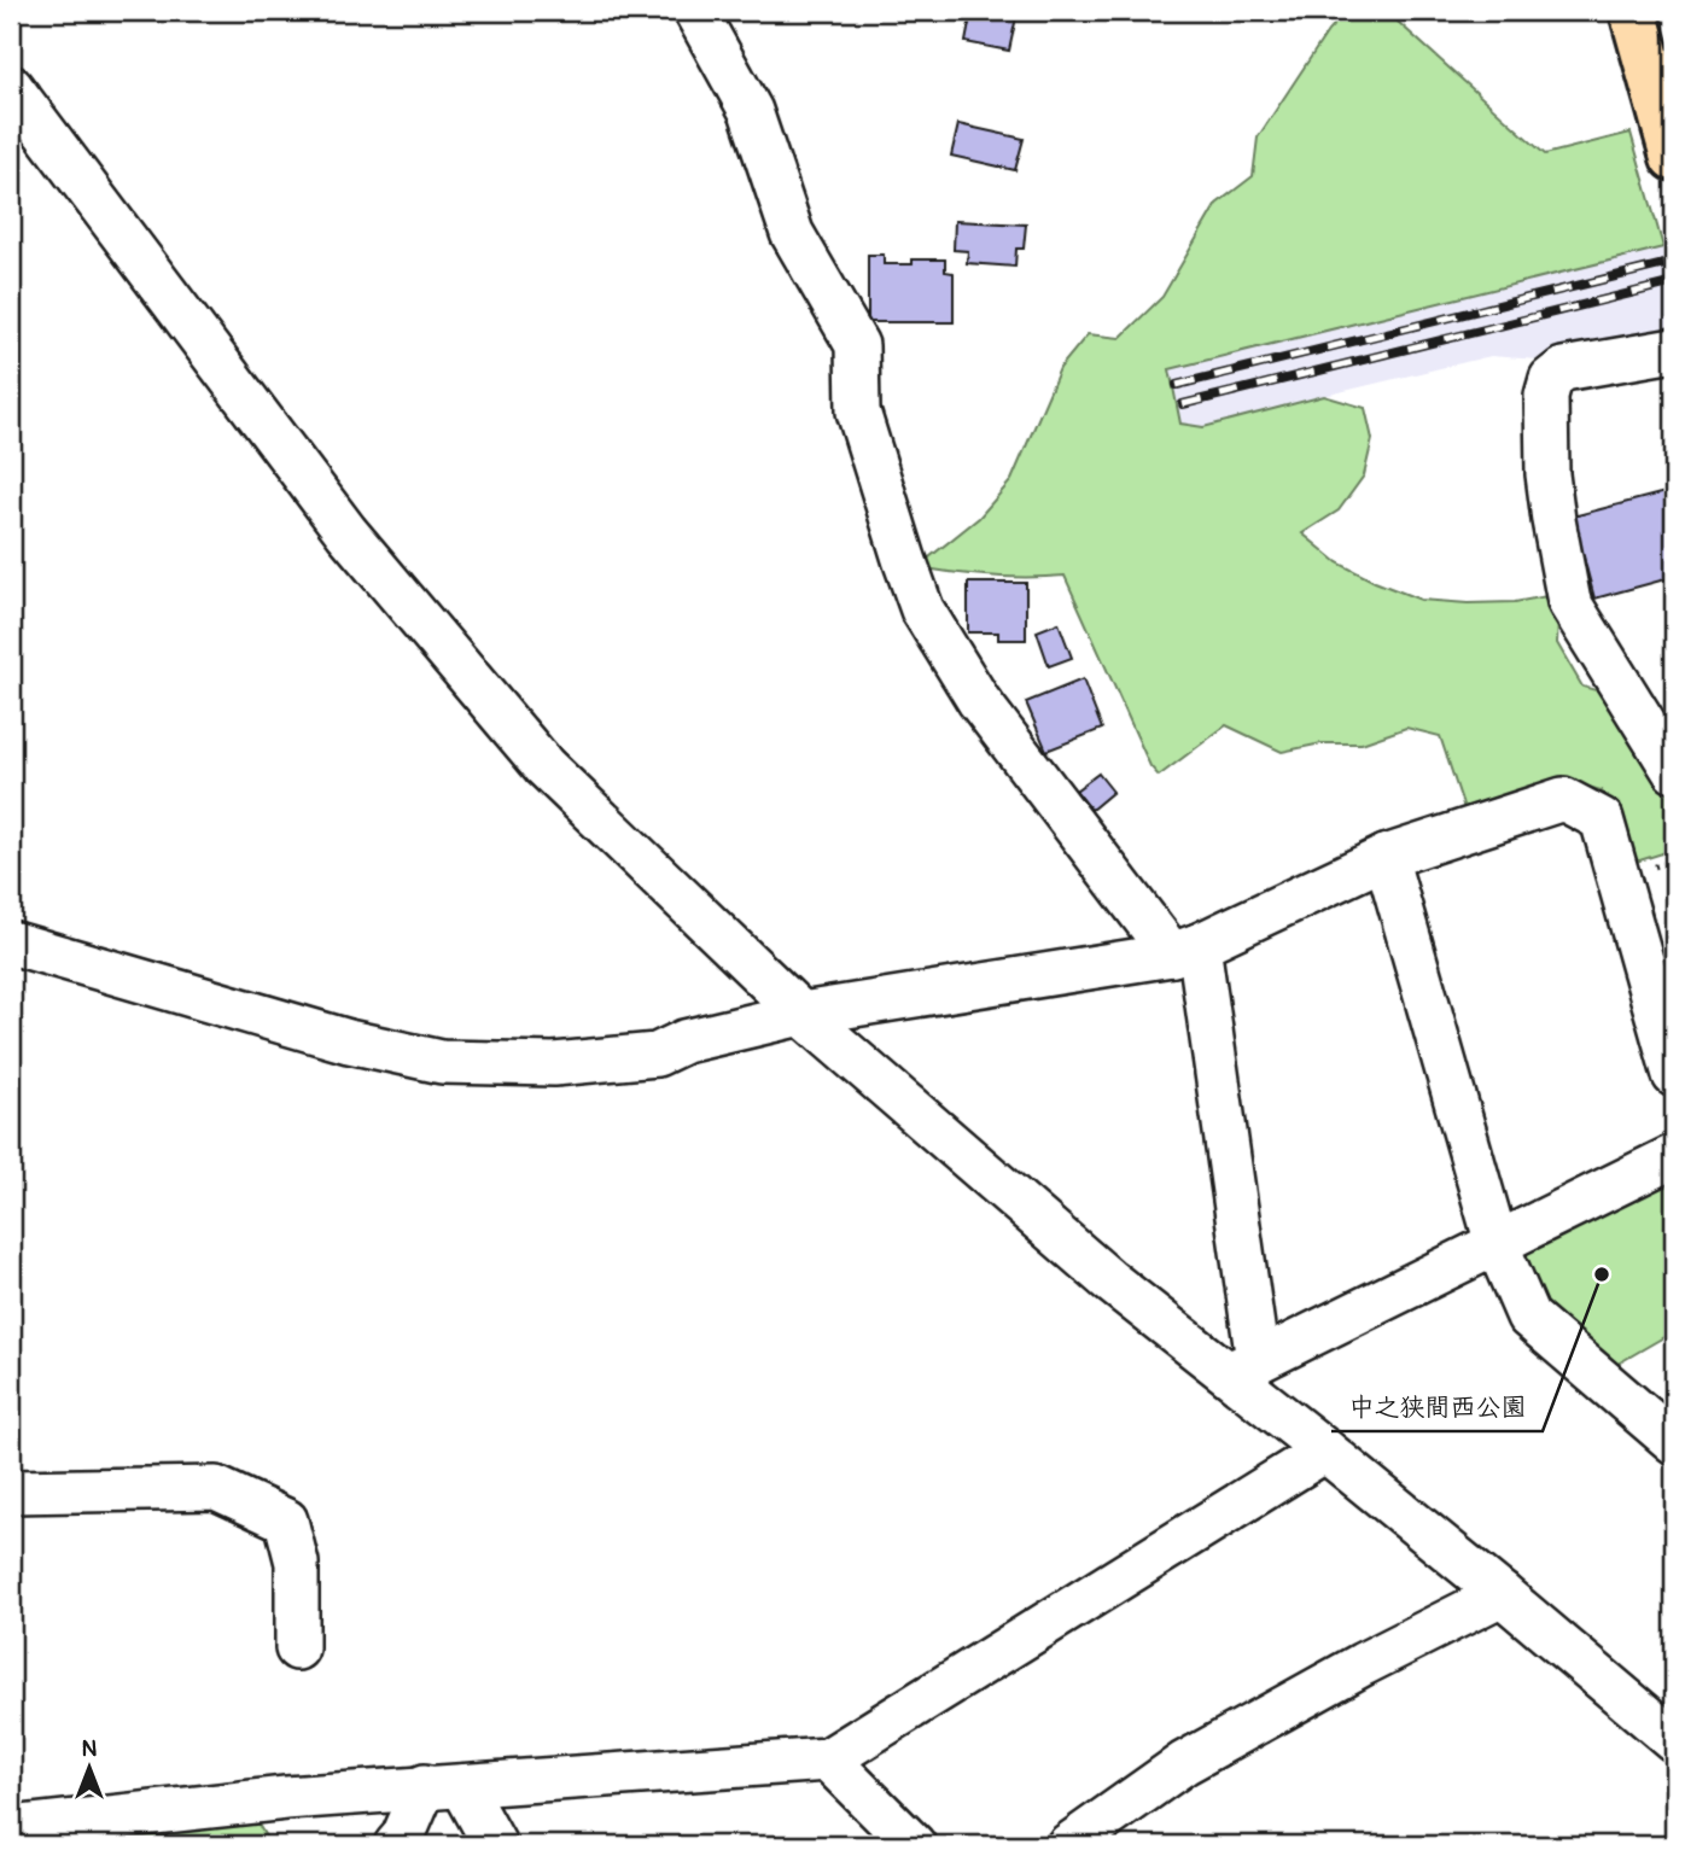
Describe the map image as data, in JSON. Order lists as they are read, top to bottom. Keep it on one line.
{"places":["中之狭間西公園"],"north":"top"}
